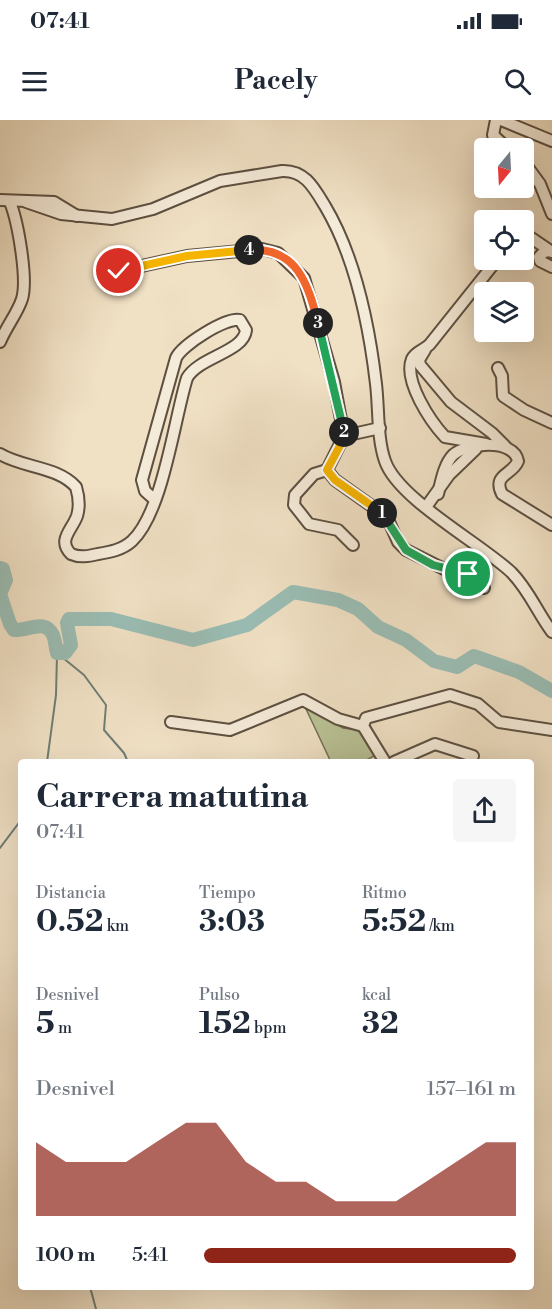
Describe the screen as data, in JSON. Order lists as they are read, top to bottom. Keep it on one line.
{"north":"bottom","page":{"status":"07:41","header":"Pacely","pins":["4","3","2","1"],"heading":["Carrera matutina","07:41"],"stats":[["Distancia","0.52 km"],["Tiempo","3:03"],["Ritmo","5:52 /km"],["Desnivel","5 m"],["Pulso","152 bpm"],["kcal","32"]],"chart":["Desnivel","157–161 m"],"list":[{"name":"100 m","note":"5:41"}]}}
